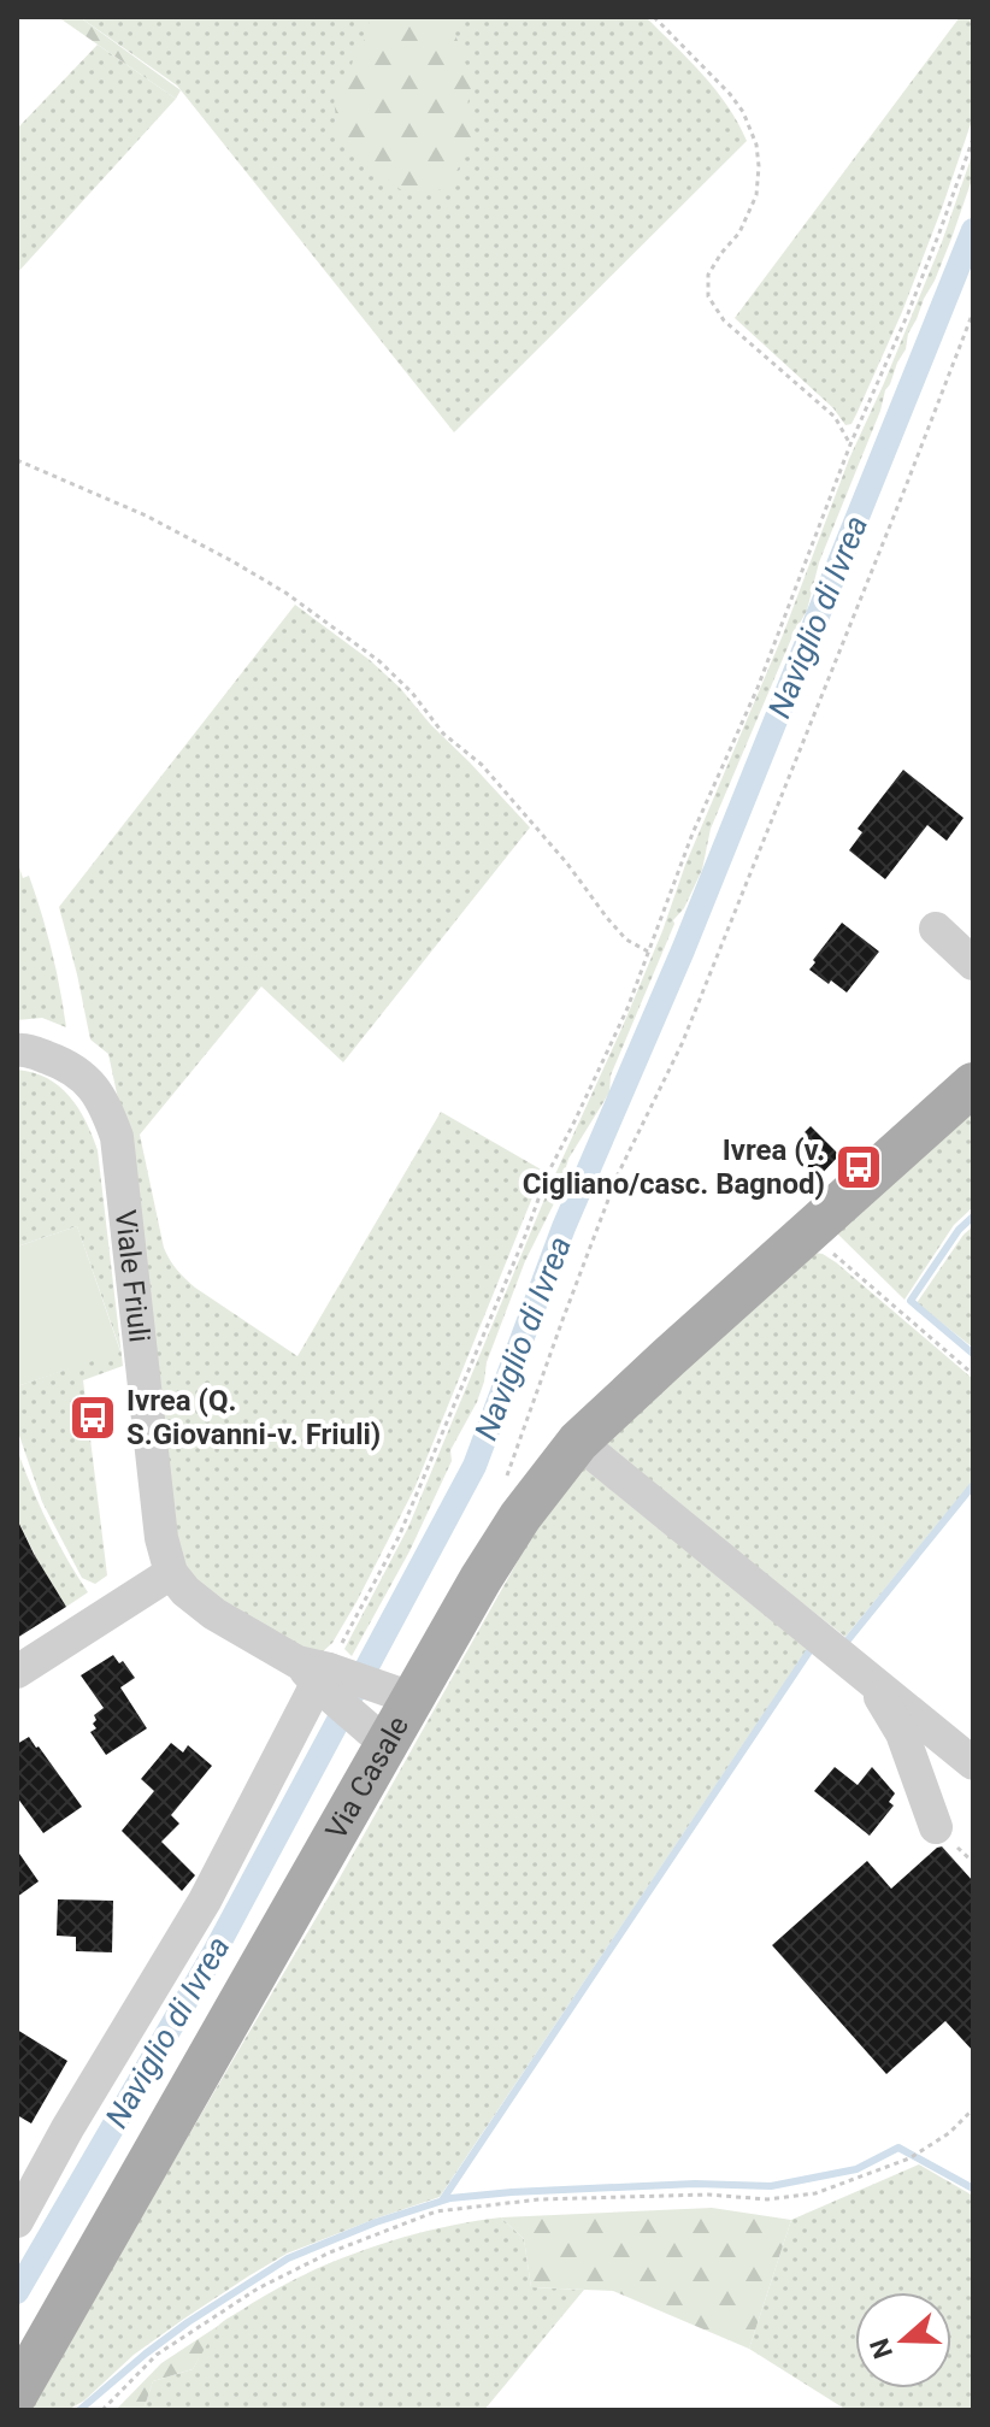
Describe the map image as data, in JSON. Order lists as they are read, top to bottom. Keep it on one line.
{"streets":{"main road":["Via Casale"],"street":["Viale Friuli"]},"water":["Naviglio di Ivrea"],"places":{"bus stop":["Ivrea (v. Cigliano/casc. Bagnod)","Ivrea (Q. S.Giovanni-v. Friuli)"]},"north":"left"}
